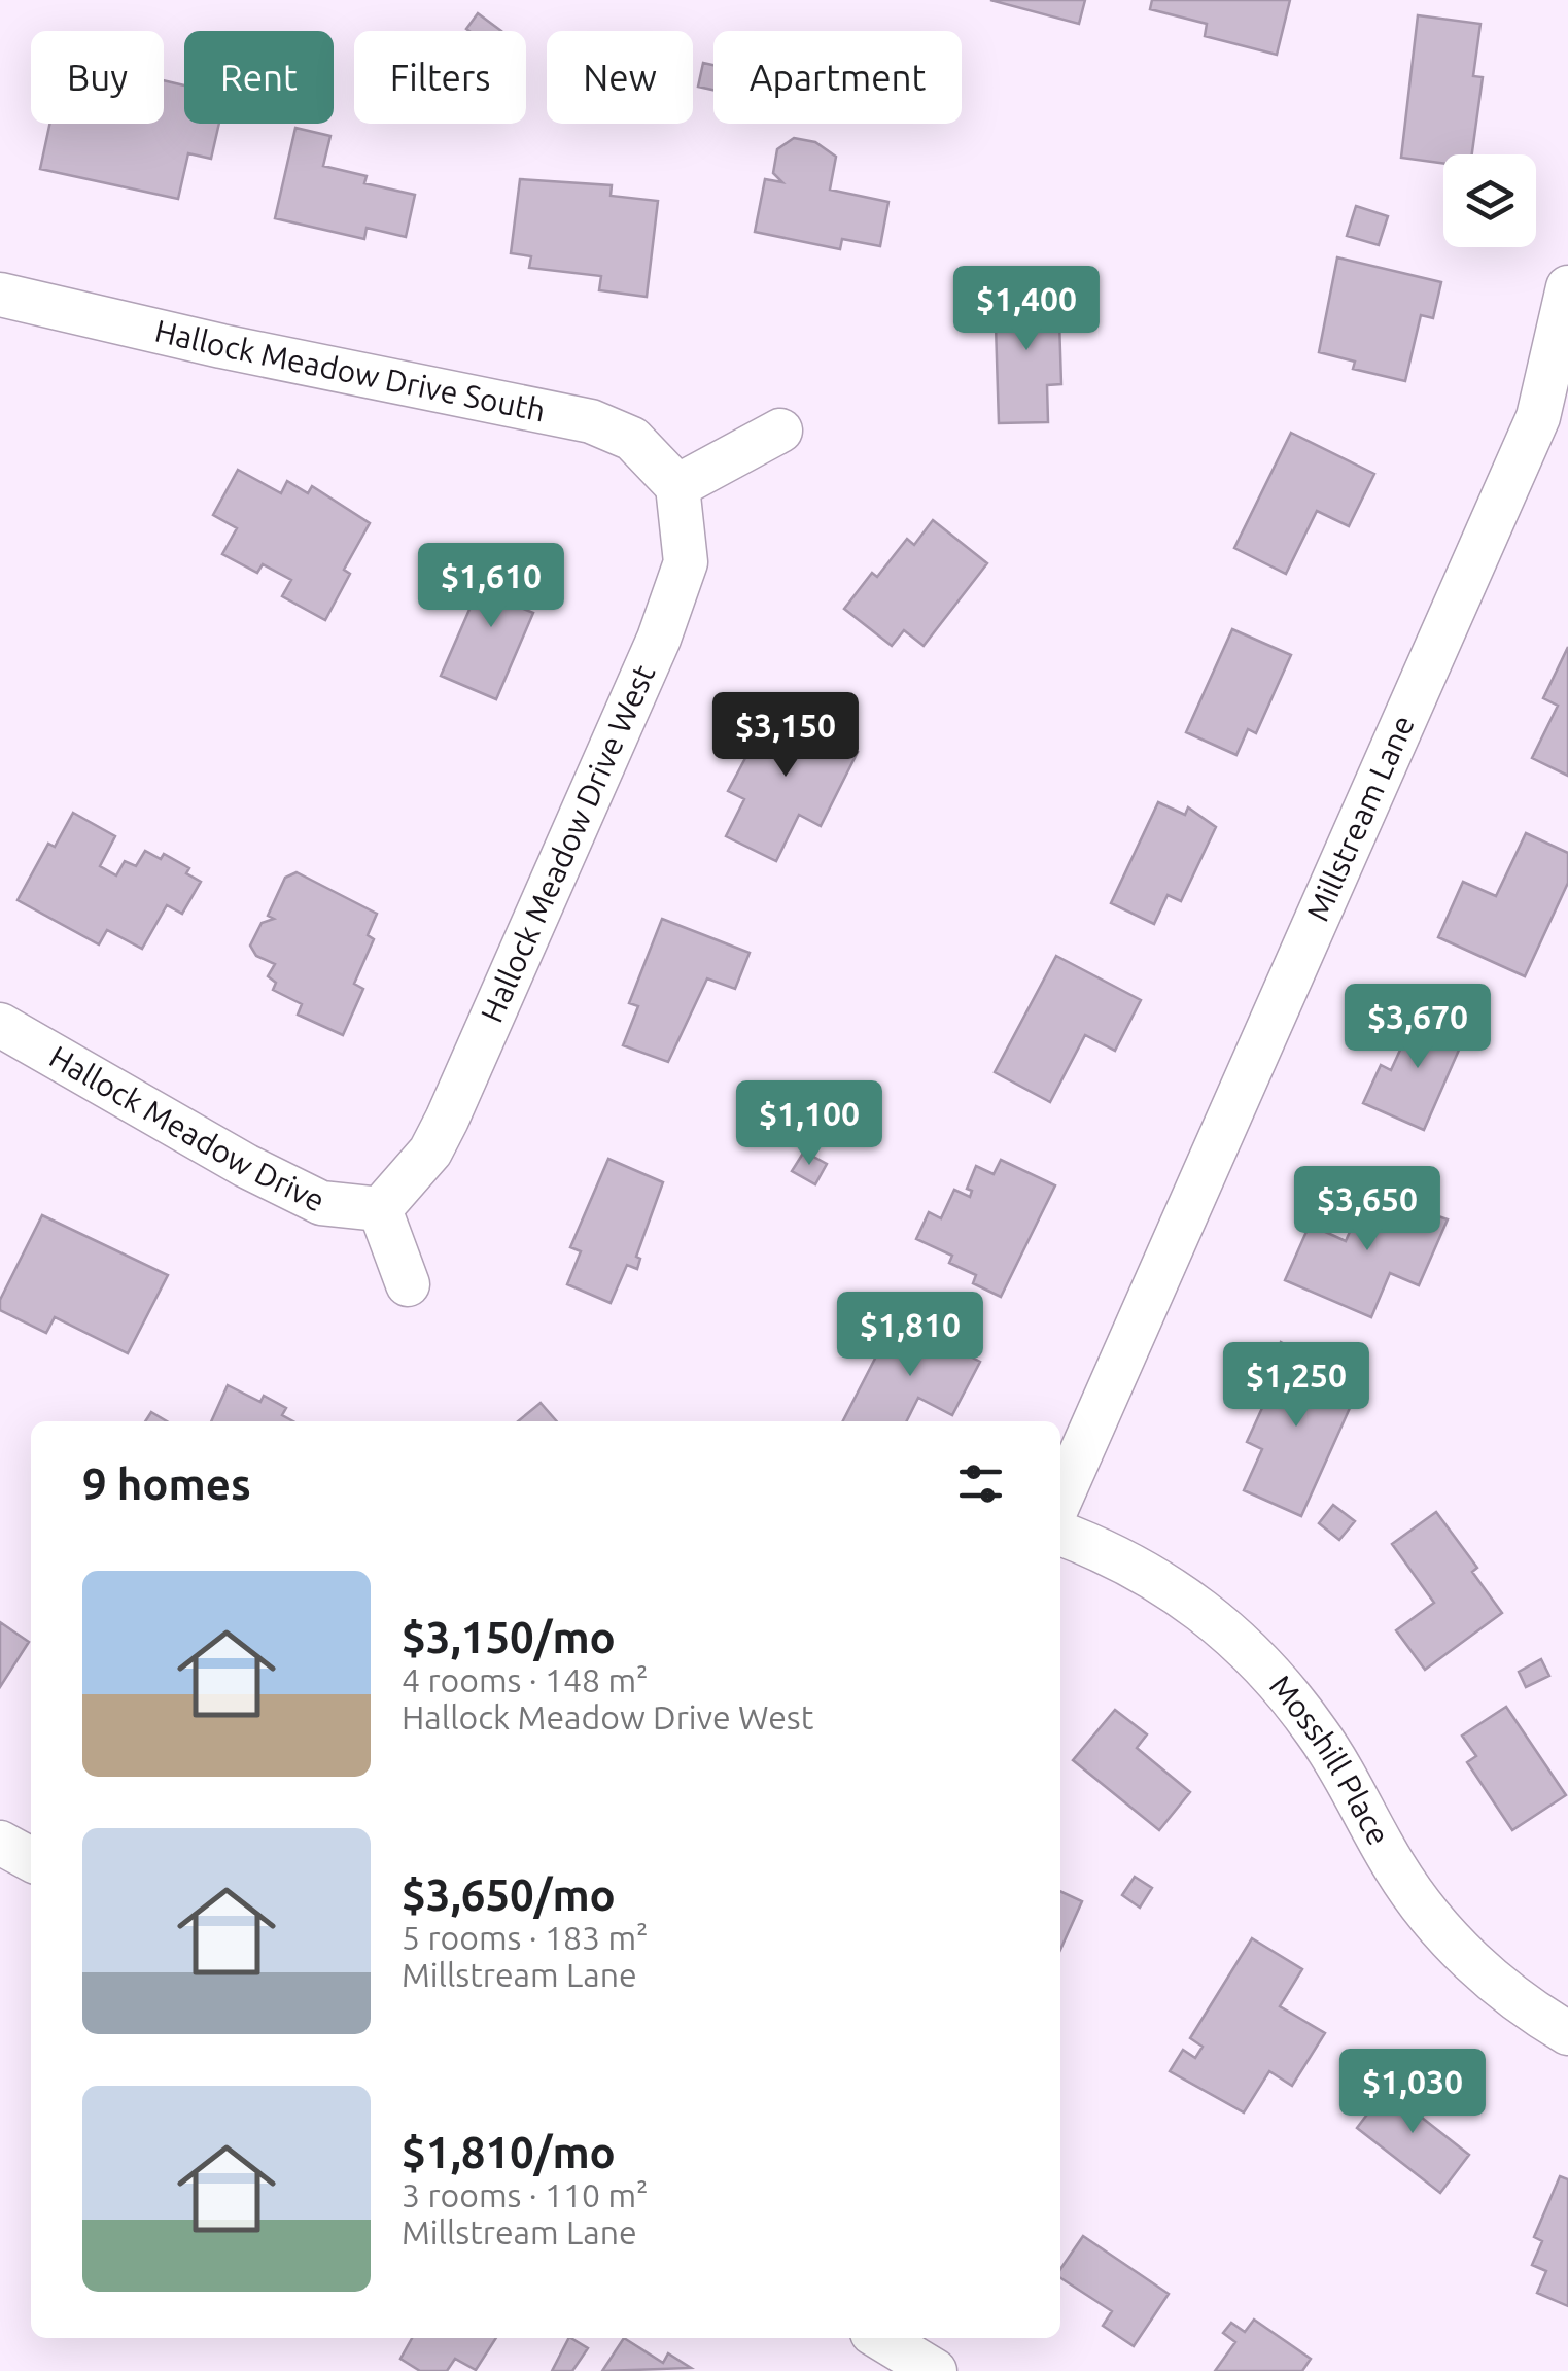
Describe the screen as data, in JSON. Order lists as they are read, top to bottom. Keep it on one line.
{"streets":{"street":["Hallock Meadow Drive South","Millstream Lane","Hallock Meadow Drive West","Hallock Meadow Drive","Mosshill Place"]},"crossings":[["Hallock Meadow Drive South","Hallock Meadow Drive West"],["Hallock Meadow Drive West","Hallock Meadow Drive"]],"page":{"chip":["Buy","Rent","Filters","New","Apartment"],"price":["$1,400","$1,610","$3,150","$3,670","$1,100","$3,650","$1,810","$1,250","$1,030"],"heading":"9 homes","list":[{"name":"$3,150/mo","note":"4 rooms · 148 m² · Hallock Meadow Drive West"},{"name":"$3,650/mo","note":"5 rooms · 183 m² · Millstream Lane"},{"name":"$1,810/mo","note":"3 rooms · 110 m² · Millstream Lane"}]}}
